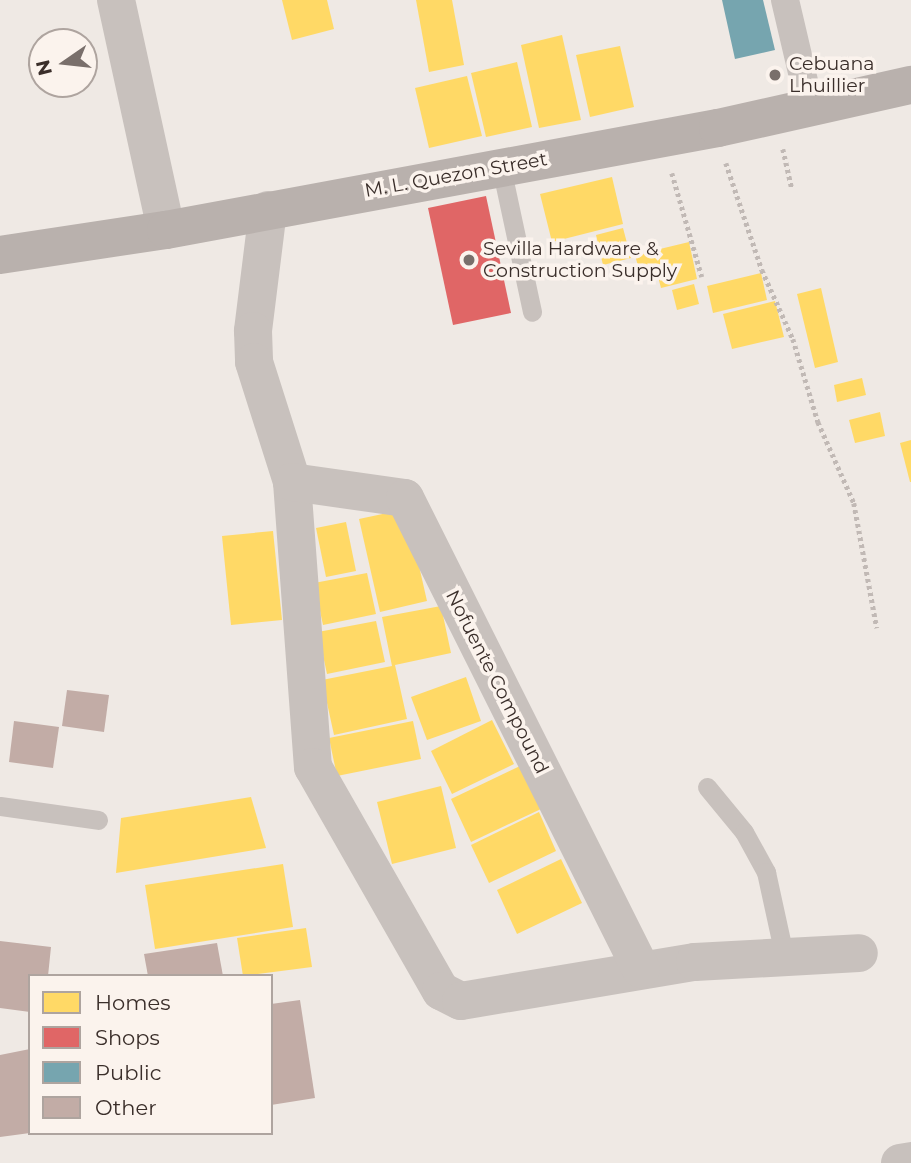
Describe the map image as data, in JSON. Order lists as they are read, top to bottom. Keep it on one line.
{"streets":{"main road":["M. L. Quezon Street"],"street":["Nofuente Compound"]},"places":["Cebuana Lhuillier","Sevilla Hardware & Construction Supply"],"legend":["Homes","Shops","Public","Other"],"north":"left"}
